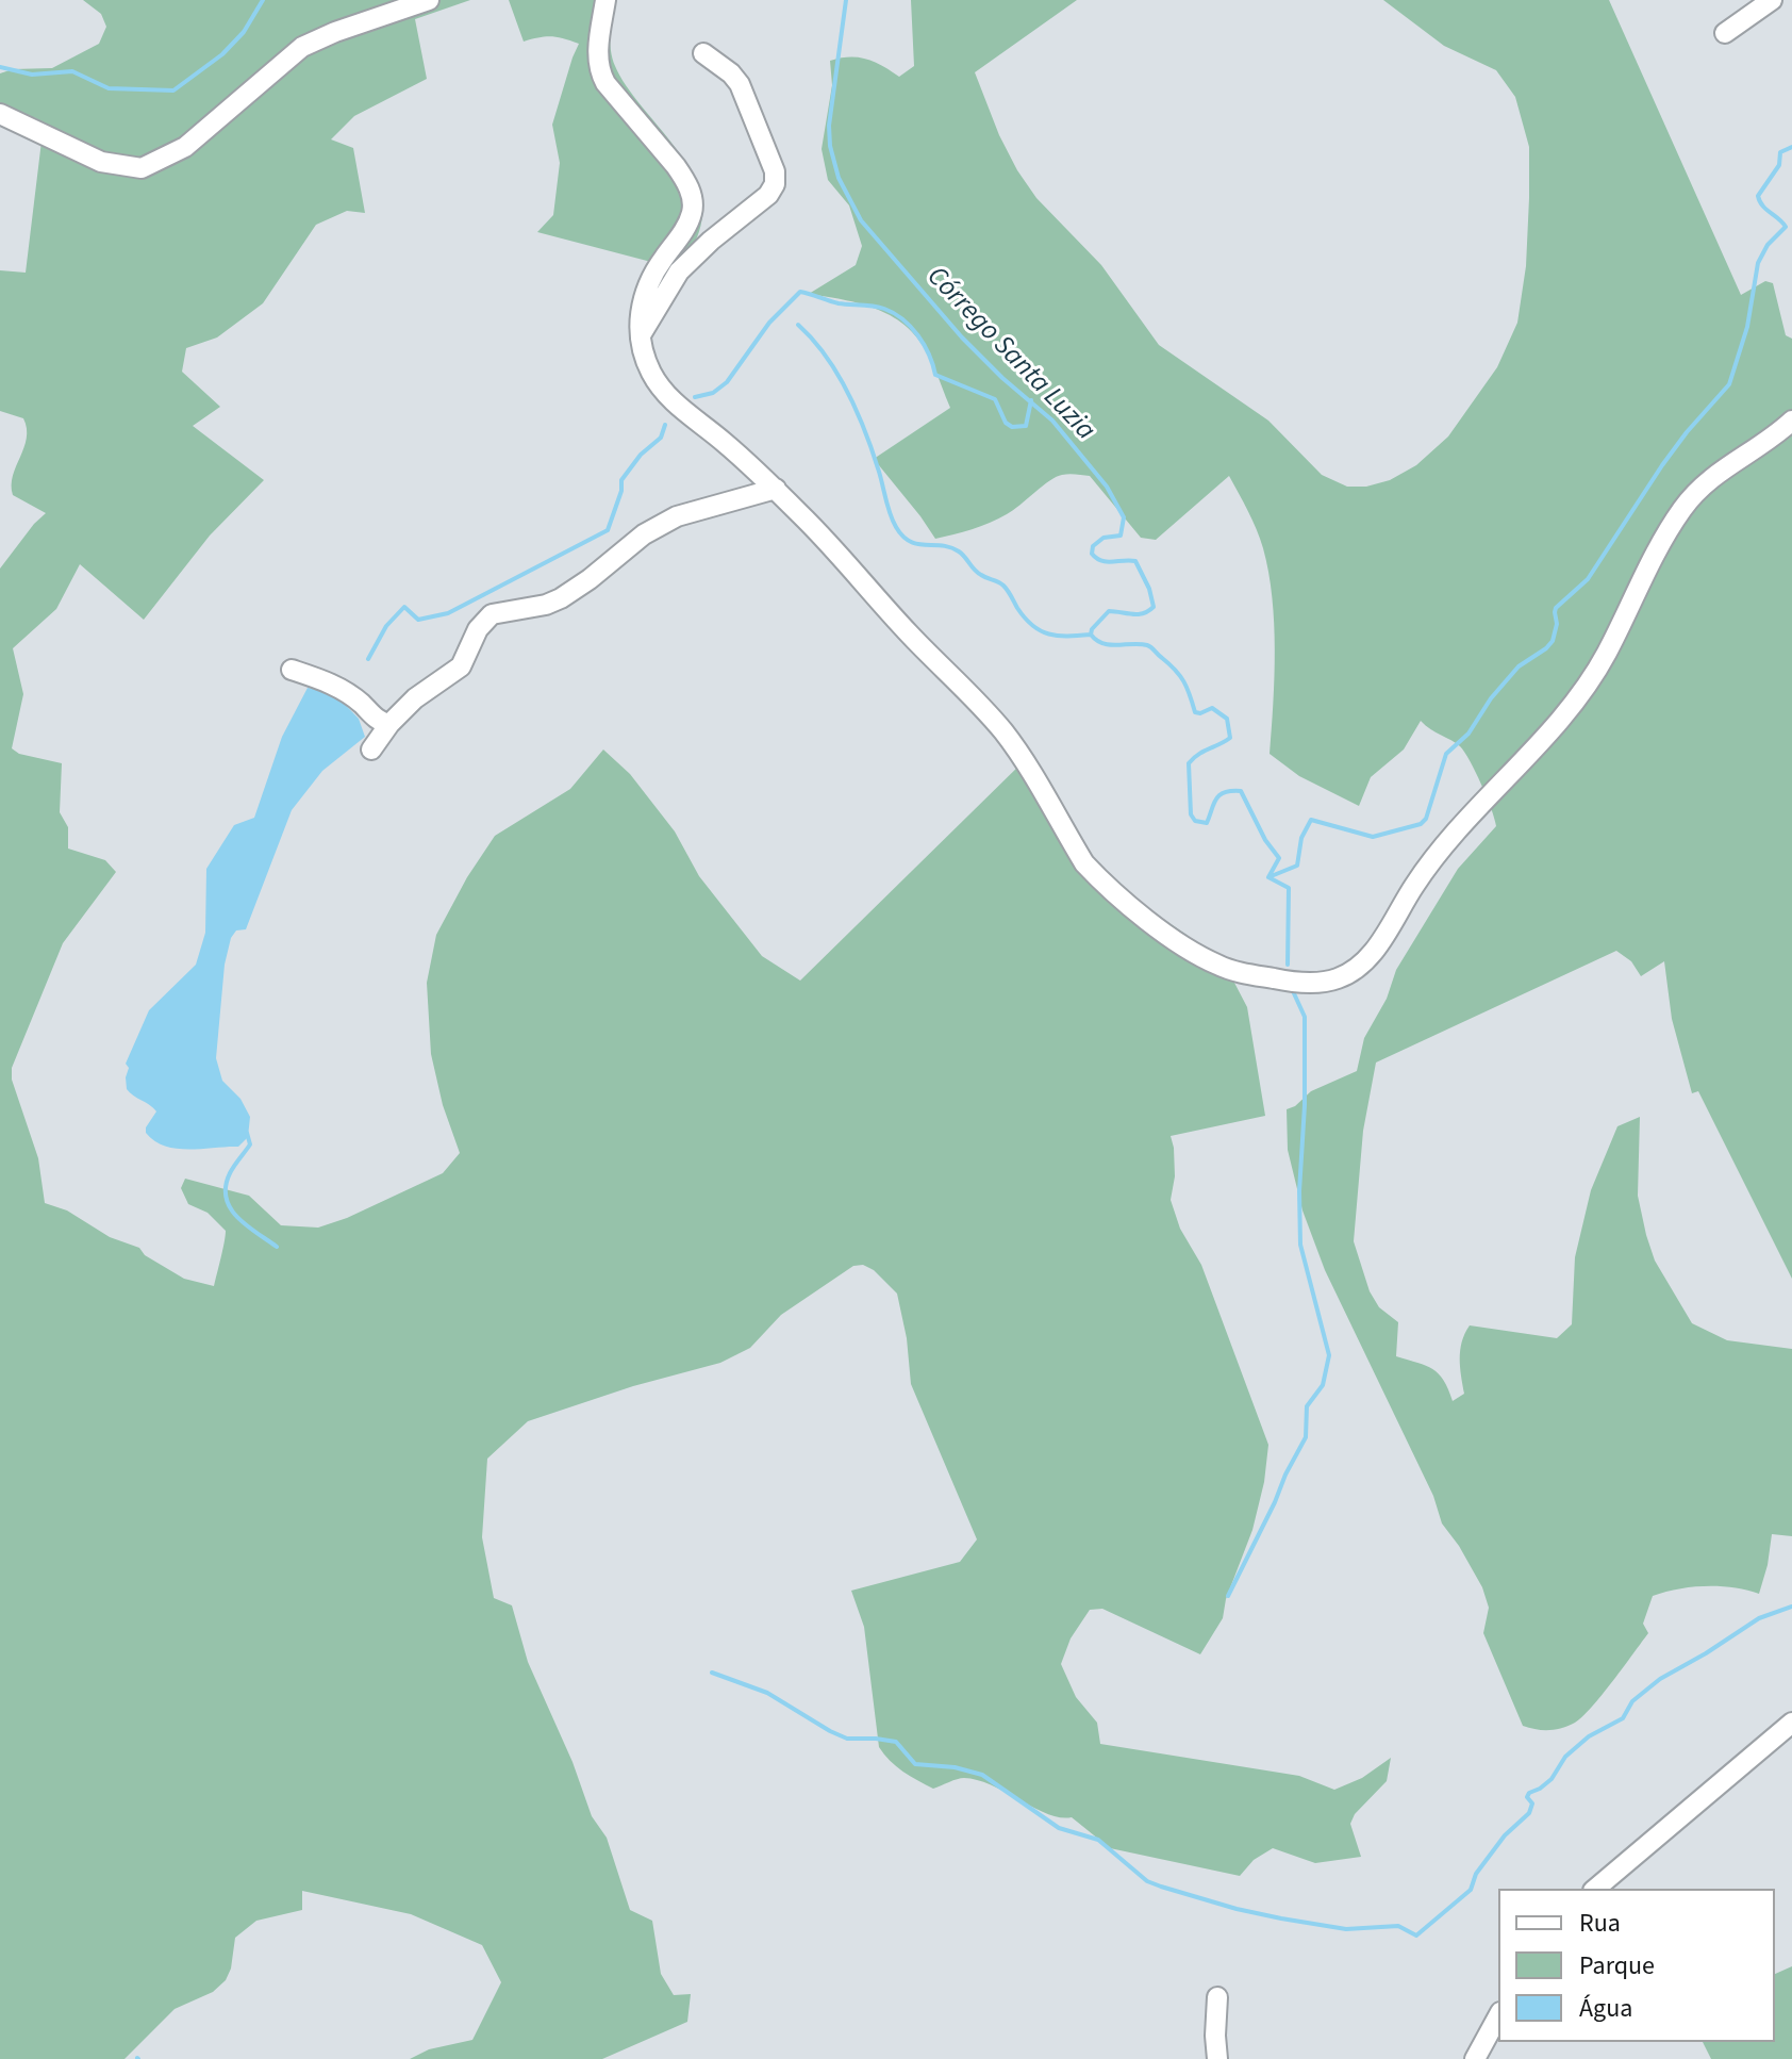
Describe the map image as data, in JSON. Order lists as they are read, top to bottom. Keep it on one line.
{"water":["Córrego Santa Luzia"],"legend":["Rua","Parque","Água"]}
